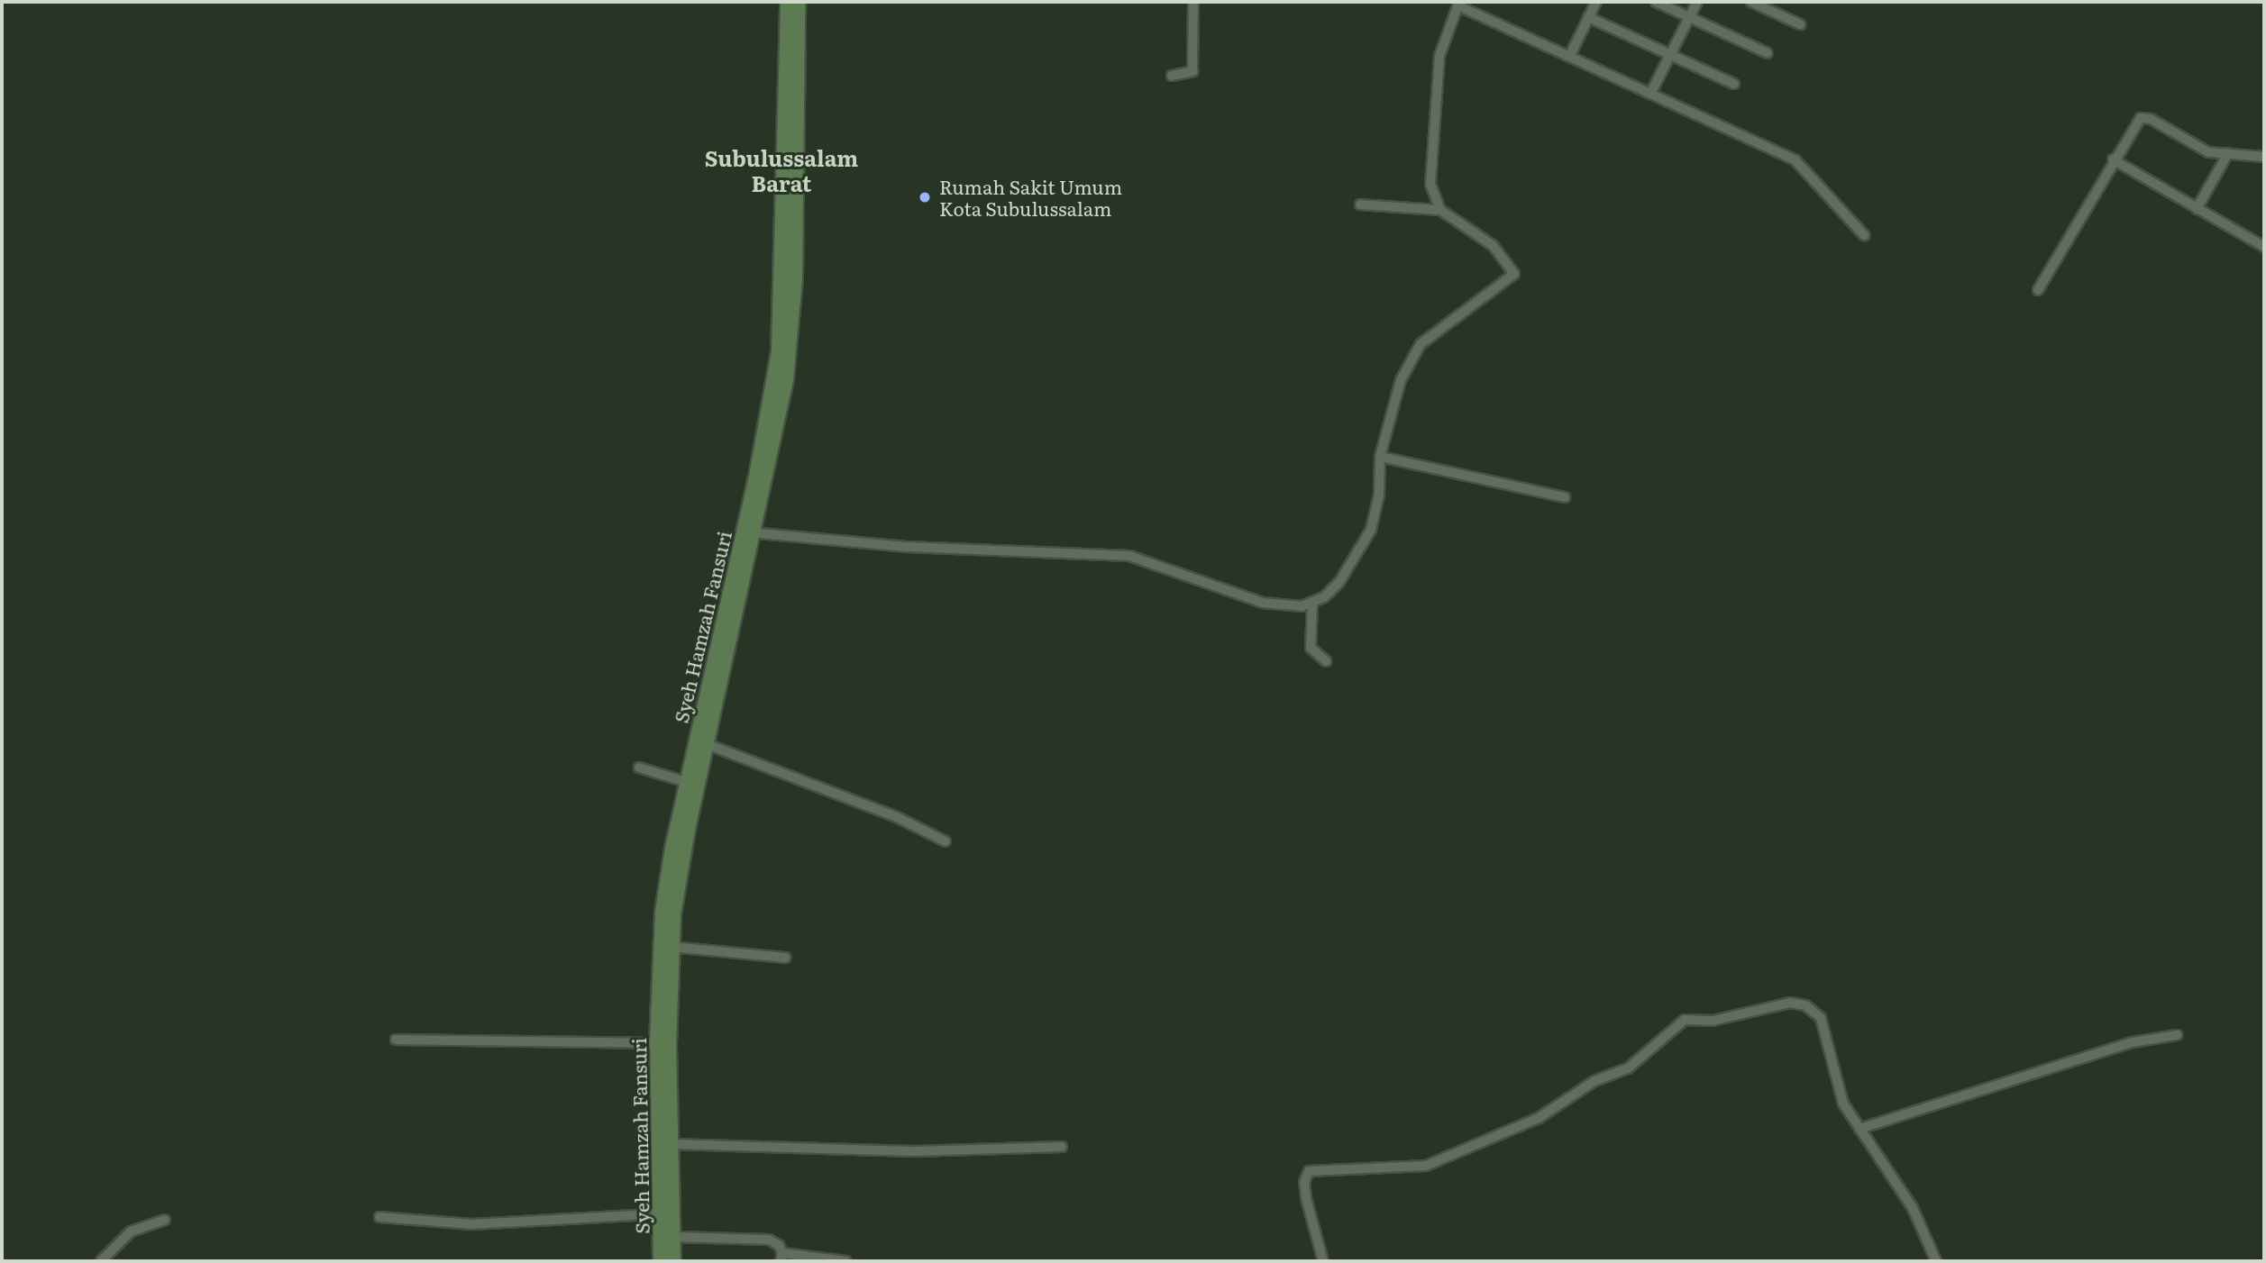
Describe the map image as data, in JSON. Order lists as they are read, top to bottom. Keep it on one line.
{"streets":{"main road":["Syeh Hamzah Fansuri"]},"districts":["Subulussalam Barat"],"places":["Rumah Sakit Umum Kota Subulussalam"]}
